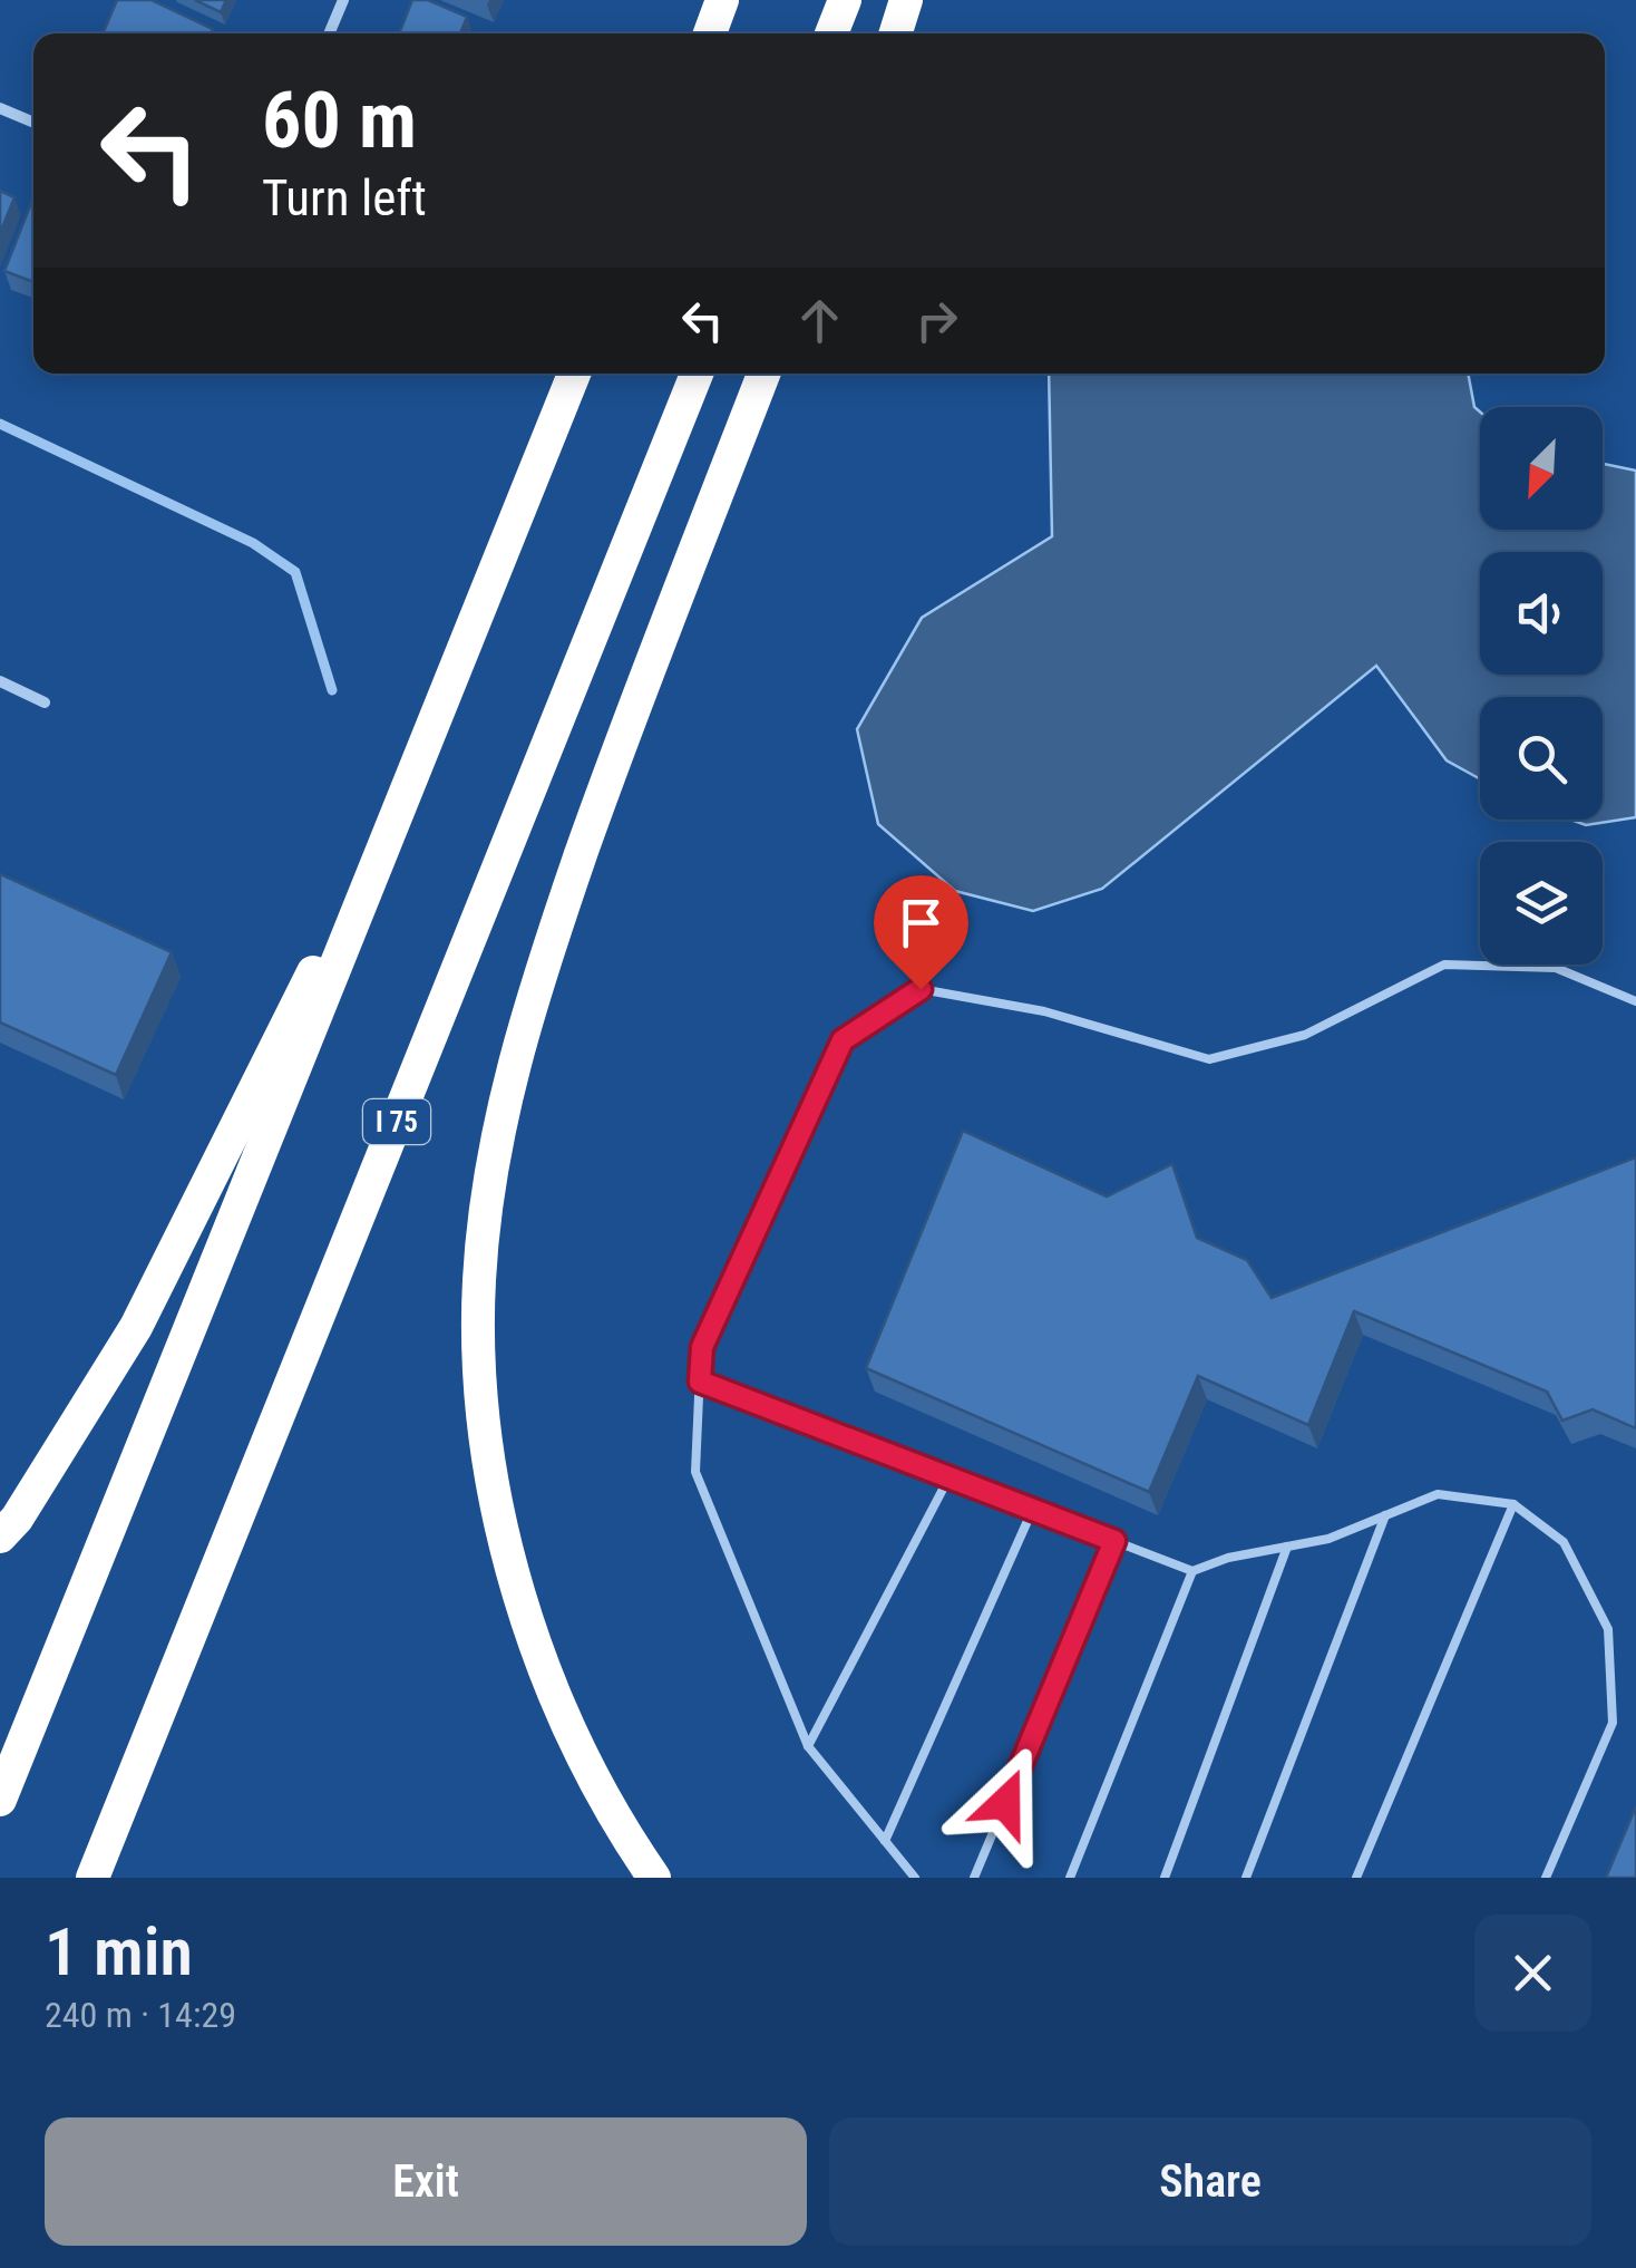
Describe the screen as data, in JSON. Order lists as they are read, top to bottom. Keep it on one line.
{"streets":{"highway":["I 75"]},"north":"bottom left","page":{"turn":["60 m","Turn left"],"heading":["1 min","240 m · 14:29"],"buttons":["Exit","Share"]}}
